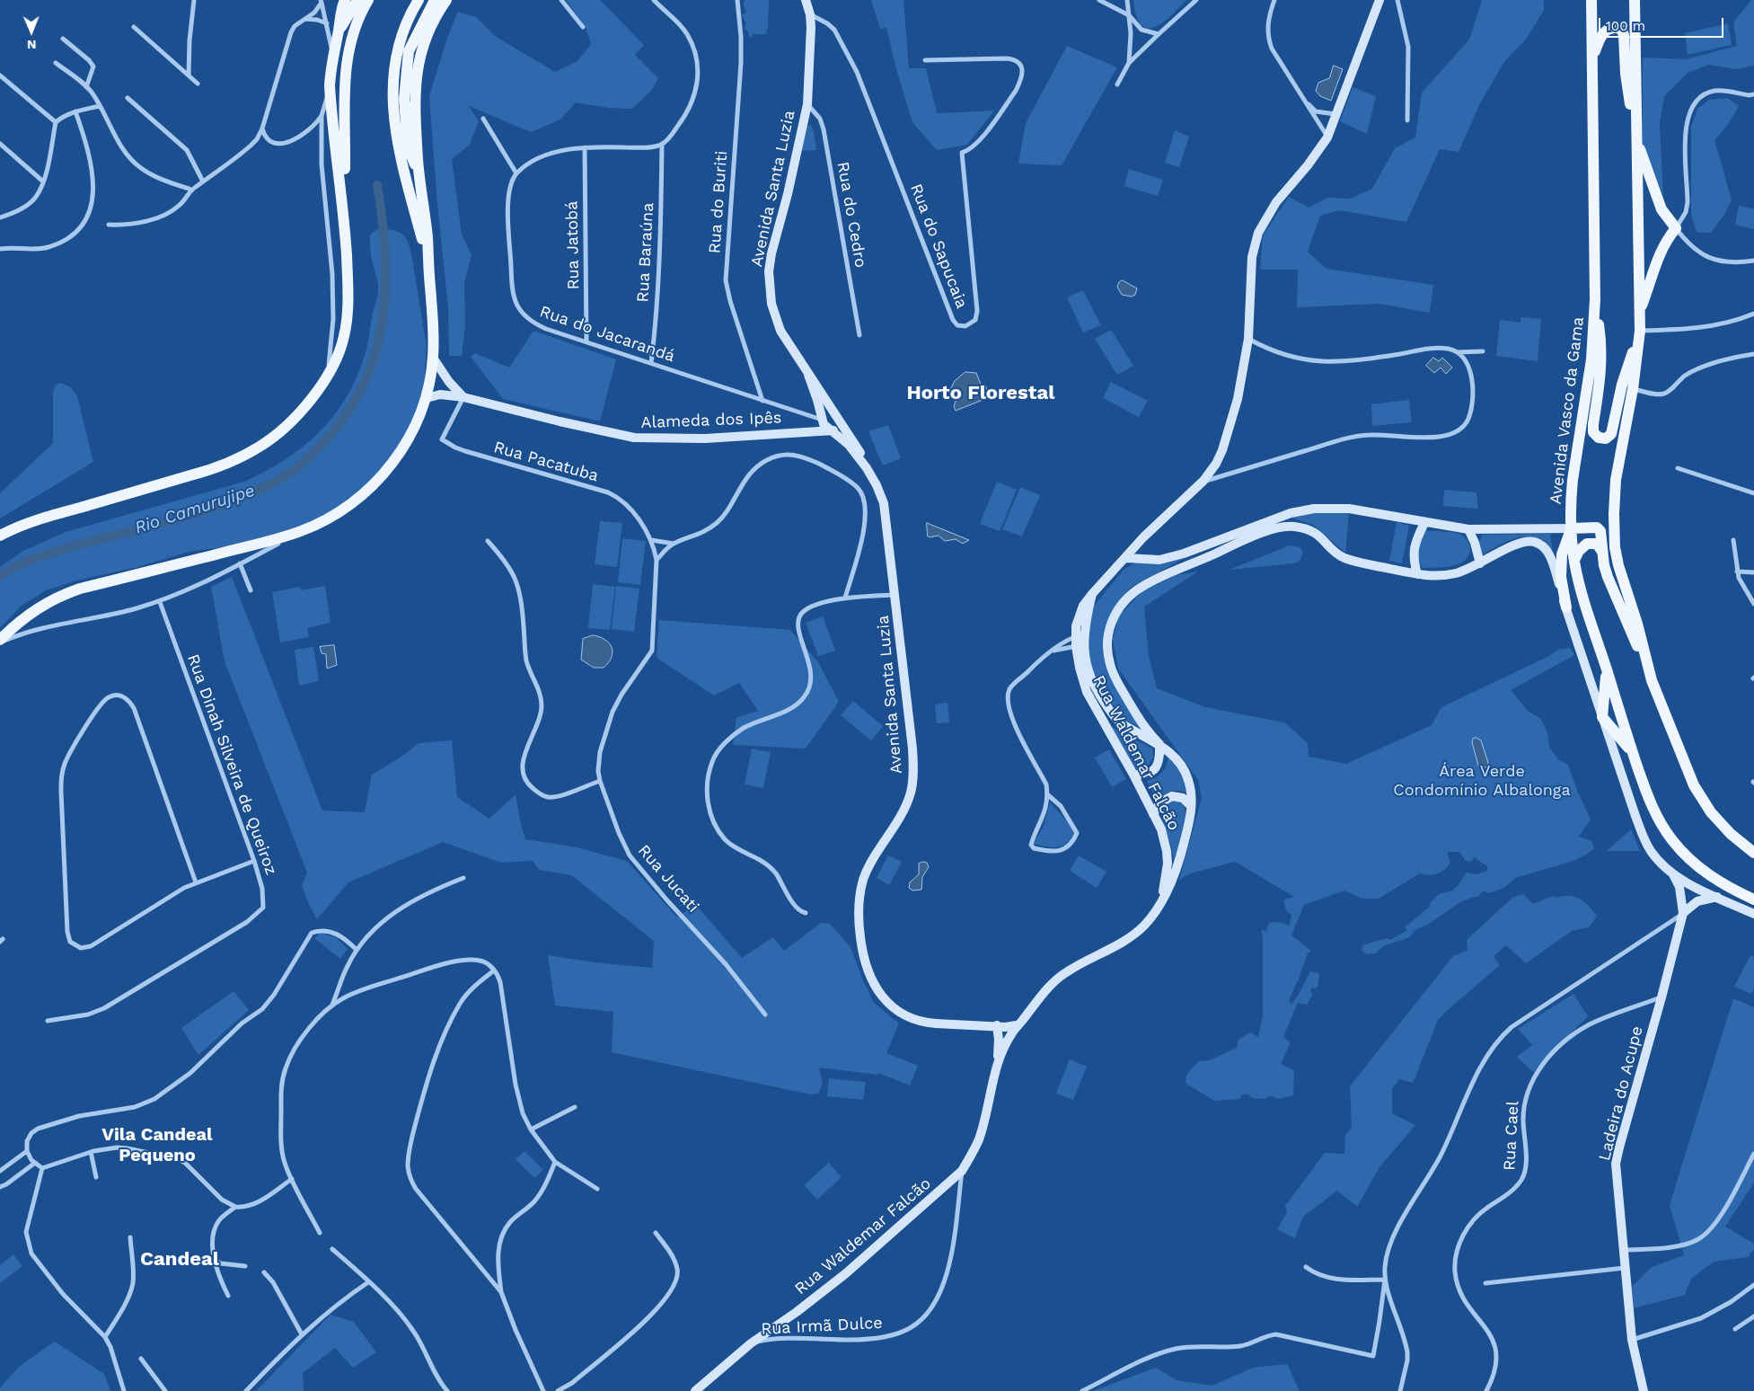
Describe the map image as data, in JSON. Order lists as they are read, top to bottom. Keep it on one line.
{"streets":{"main road":["Avenida Vasco da Gama"],"street":["Avenida Santa Luzia","Rua do Buriti","Rua do Cedro","Rua Jatobá","Rua do Sapucaia","Rua Baraúna","Rua do Jacarandá","Alameda dos Ipês","Rua Pacatuba","Rua Waldemar Falcão","Rua Dinah Silveira de Queiroz","Rua Jucati","Ladeira do Acupe","Rua Cael","Rua Irmã Dulce"]},"crossings":[["Avenida Santa Luzia","Rua do Cedro"],["Avenida Santa Luzia","Rua do Sapucaia"],["Avenida Santa Luzia","Rua do Jacarandá"],["Avenida Santa Luzia","Alameda dos Ipês"],["Avenida Santa Luzia","Rua Waldemar Falcão"],["Rua do Buriti","Rua do Jacarandá"],["Rua Jatobá","Rua do Jacarandá"],["Rua Baraúna","Rua do Jacarandá"],["Alameda dos Ipês","Rua Pacatuba"],["Rua Pacatuba","Rua Jucati"],["Rua Waldemar Falcão","Rua Irmã Dulce"],["Ladeira do Acupe","Rua Cael"]],"districts":["Horto Florestal","Vila Candeal Pequeno","Candeal"],"water":["Rio Camurujipe"],"parks":["Área Verde Condomínio Albalonga"],"scale_bar":"100 m","north":"bottom"}
